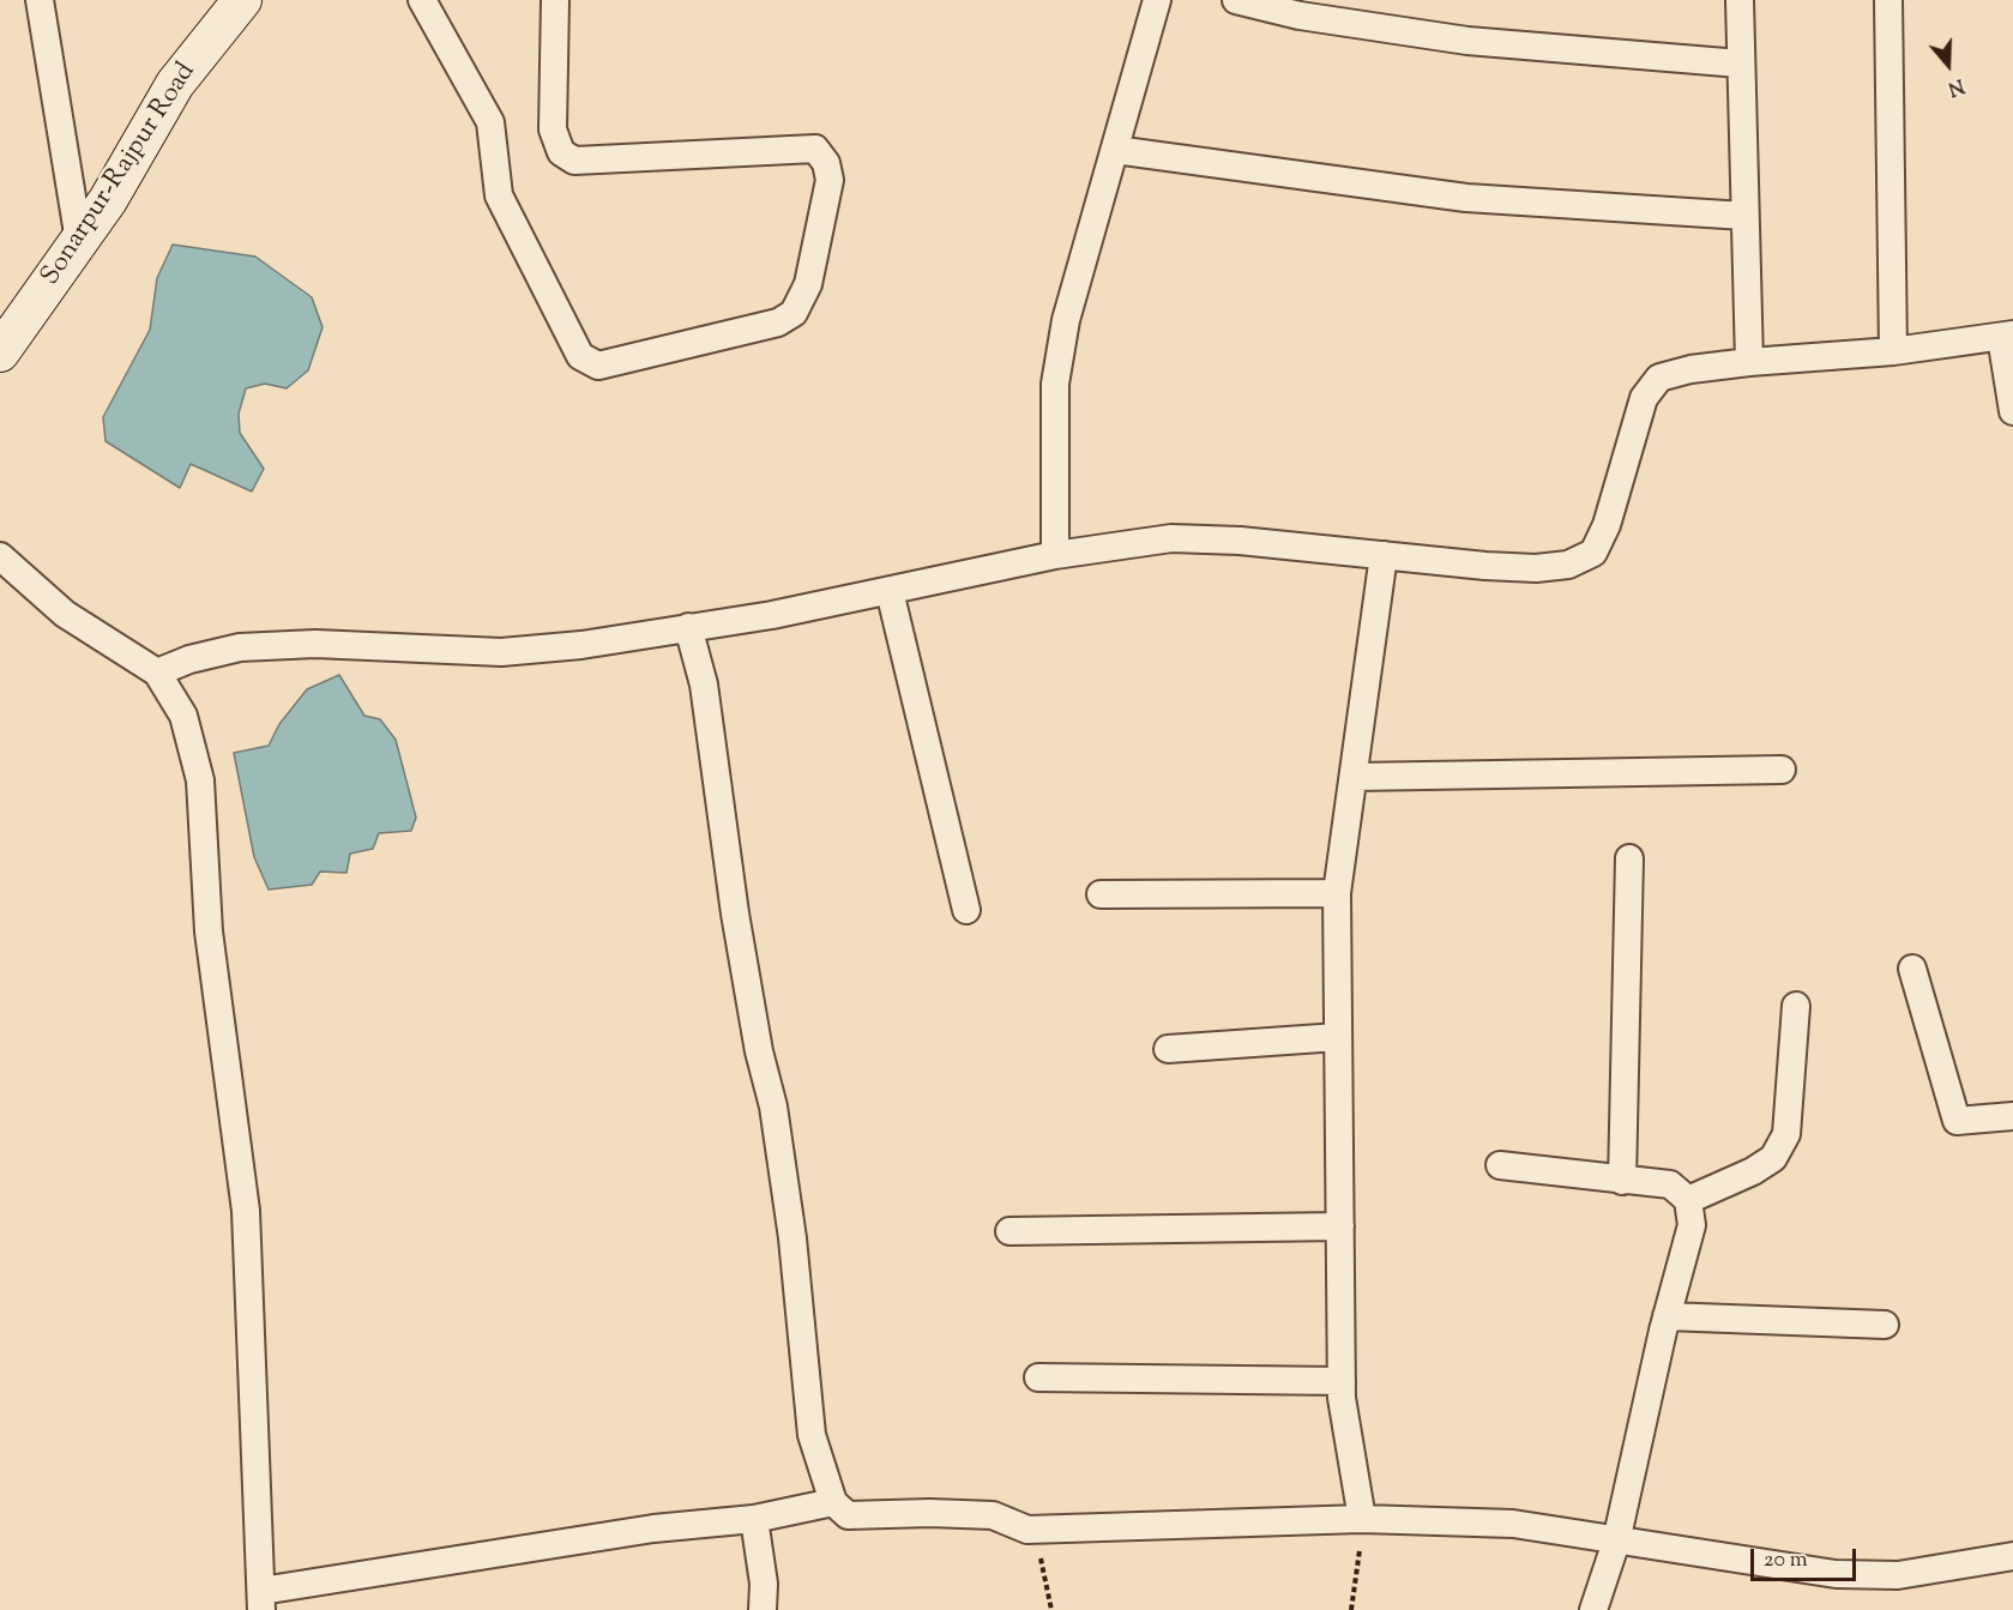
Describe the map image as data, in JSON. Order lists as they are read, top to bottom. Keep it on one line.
{"streets":{"main road":["Sonarpur-Rajpur Road"]},"scale_bar":"20 m","north":"bottom"}
